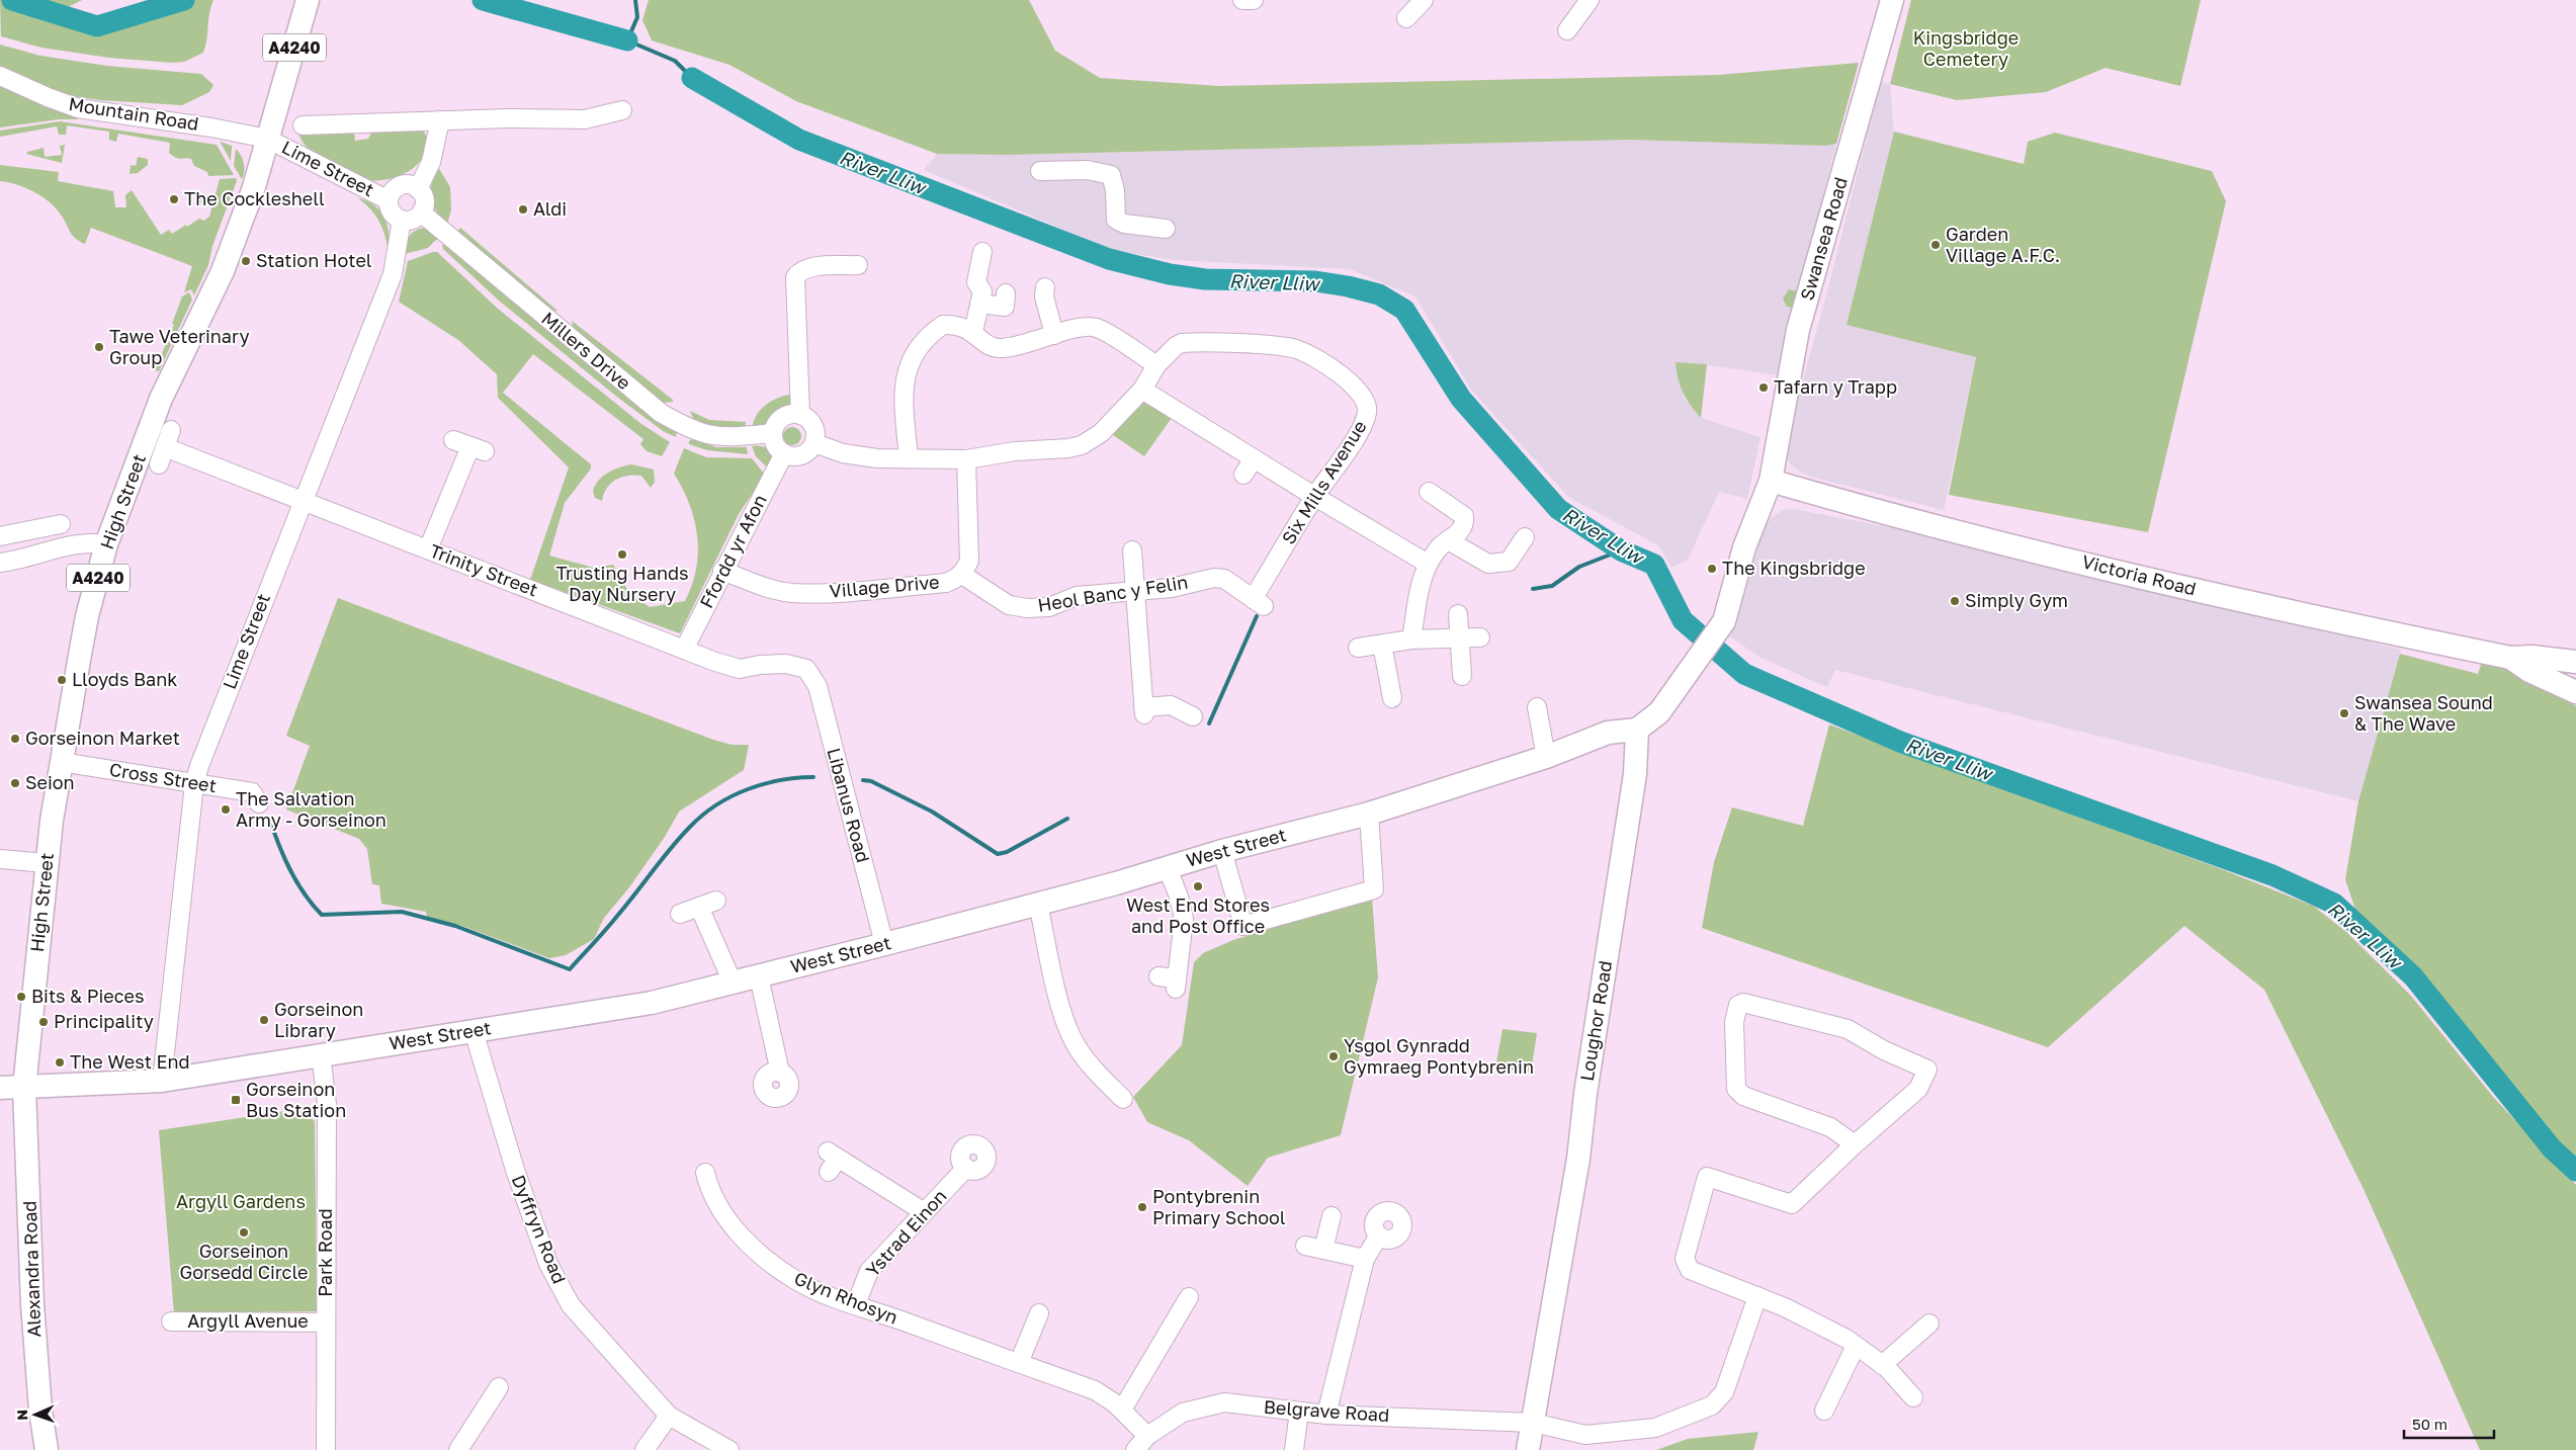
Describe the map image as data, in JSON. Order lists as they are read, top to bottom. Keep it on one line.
{"streets":{"main road":["A4240","Swansea Road","High Street","Victoria Road","West Street","Loughor Road","Alexandra Road"],"street":["Mountain Road","Lime Street","Millers Drive","Six Mills Avenue","Ffordd yr Afon","Trinity Street","Village Drive","Heol Banc y Felin","Cross Street","Libanus Road","Dyffryn Road","Ystrad Einon","Park Road","Glyn Rhosyn","Argyll Avenue","Belgrave Road"]},"crossings":[["Mountain Road","Lime Street"],["Mountain Road","High Street"],["Lime Street","Millers Drive"],["Lime Street","High Street"],["Lime Street","Trinity Street"],["Lime Street","Cross Street"],["Lime Street","West Street"],["Swansea Road","Victoria Road"],["Swansea Road","West Street"],["Swansea Road","Loughor Road"],["Millers Drive","Six Mills Avenue"],["Millers Drive","Ffordd yr Afon"],["Six Mills Avenue","Ffordd yr Afon"],["Six Mills Avenue","Village Drive"],["Six Mills Avenue","Heol Banc y Felin"],["High Street","Cross Street"],["High Street","West Street"],["High Street","Alexandra Road"],["Ffordd yr Afon","Trinity Street"],["Ffordd yr Afon","Village Drive"],["Trinity Street","Libanus Road"],["Village Drive","Heol Banc y Felin"],["Libanus Road","West Street"],["West Street","Loughor Road"],["West Street","Dyffryn Road"],["West Street","Park Road"],["West Street","Alexandra Road"],["Loughor Road","Belgrave Road"],["Ystrad Einon","Glyn Rhosyn"],["Park Road","Argyll Avenue"],["Glyn Rhosyn","Belgrave Road"]],"water":["River Lliw"],"parks":["Kingsbridge Cemetery","Argyll Gardens"],"places":{"other":["The Cockleshell","Aldi","Garden Village A.F.C.","Station Hotel","Tawe Veterinary Group","Tafarn y Trapp","Trusting Hands Day Nursery","The Kingsbridge","Simply Gym","Lloyds Bank","Swansea Sound & The Wave","Gorseinon Market","Seion","The Salvation Army - Gorseinon","West End Stores and Post Office","Bits & Pieces","Gorseinon Library","Principality","Ysgol Gynradd Gymraeg Pontybrenin","The West End","Pontybrenin Primary School","Gorseinon Gorsedd Circle"],"transit":["Gorseinon Bus Station"]},"scale_bar":"50 m","north":"left"}
